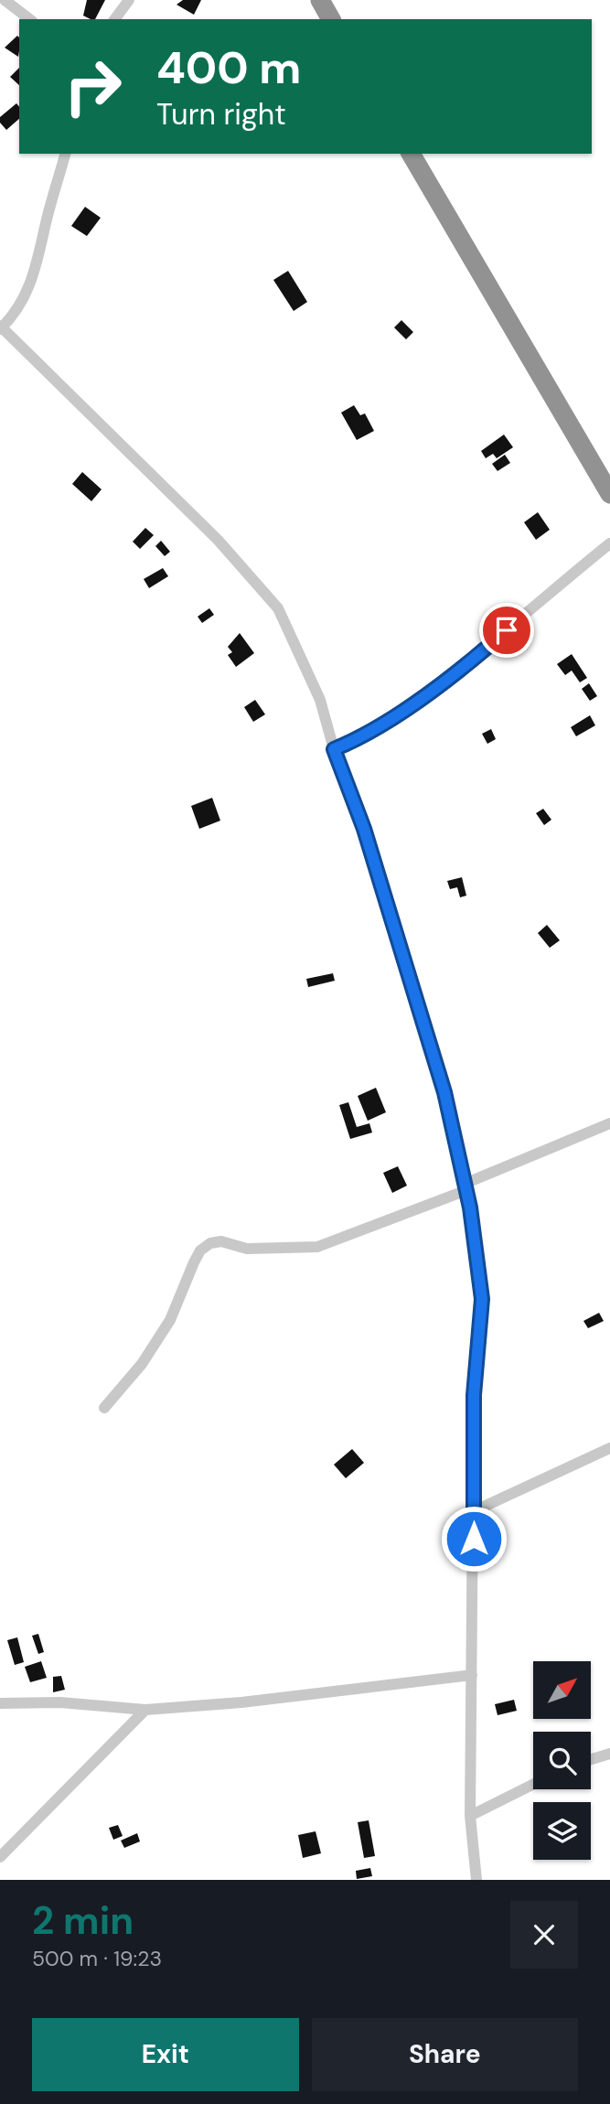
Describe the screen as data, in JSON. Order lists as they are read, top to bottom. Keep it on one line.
{"north":"top right","page":{"turn":["400 m","Turn right"],"heading":["2 min","500 m · 19:23"],"buttons":["Exit","Share"]}}
